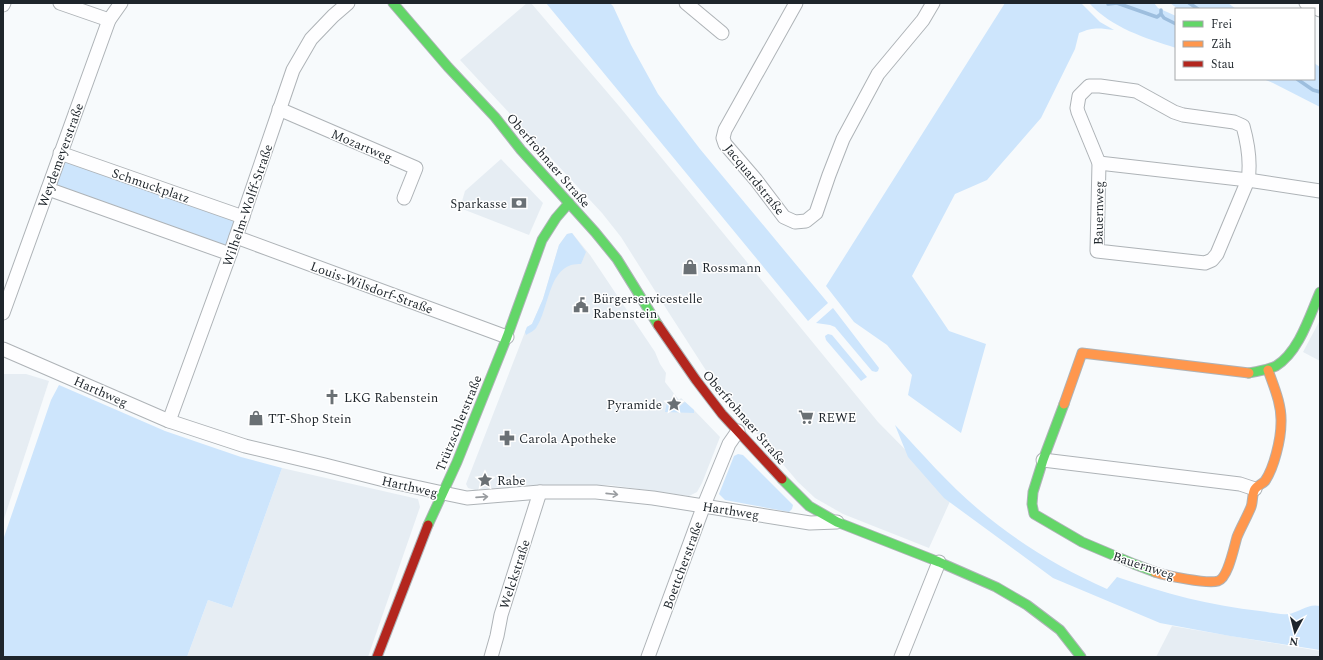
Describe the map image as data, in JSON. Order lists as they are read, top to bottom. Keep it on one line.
{"streets":{"street":["Mozartweg","Weydemeyerstraße","Oberfrohnaer Straße","Jacquardstraße","Schmuckplatz","Wilhelm-Wolff-Straße","Bauernweg","Louis-Wilsdorf-Straße","Harthweg","Trützschlerstraße","Boettcherstraße","Welckstraße"]},"crossings":[["Mozartweg","Wilhelm-Wolff-Straße"],["Weydemeyerstraße","Schmuckplatz"],["Oberfrohnaer Straße","Harthweg"],["Oberfrohnaer Straße","Trützschlerstraße"],["Oberfrohnaer Straße","Boettcherstraße"],["Schmuckplatz","Wilhelm-Wolff-Straße"],["Wilhelm-Wolff-Straße","Louis-Wilsdorf-Straße"],["Wilhelm-Wolff-Straße","Harthweg"],["Louis-Wilsdorf-Straße","Trützschlerstraße"],["Harthweg","Trützschlerstraße"],["Harthweg","Boettcherstraße"],["Harthweg","Welckstraße"]],"places":{"bank":["Sparkasse"],"shop":["Rossmann","TT-Shop Stein"],"public building":["Bürgerservicestelle Rabenstein"],"church":["LKG Rabenstein"],"place":["Pyramide","Rabe"],"supermarket":["REWE"],"pharmacy":["Carola Apotheke"]},"legend":["Frei","Zäh","Stau"],"north":"bottom"}
